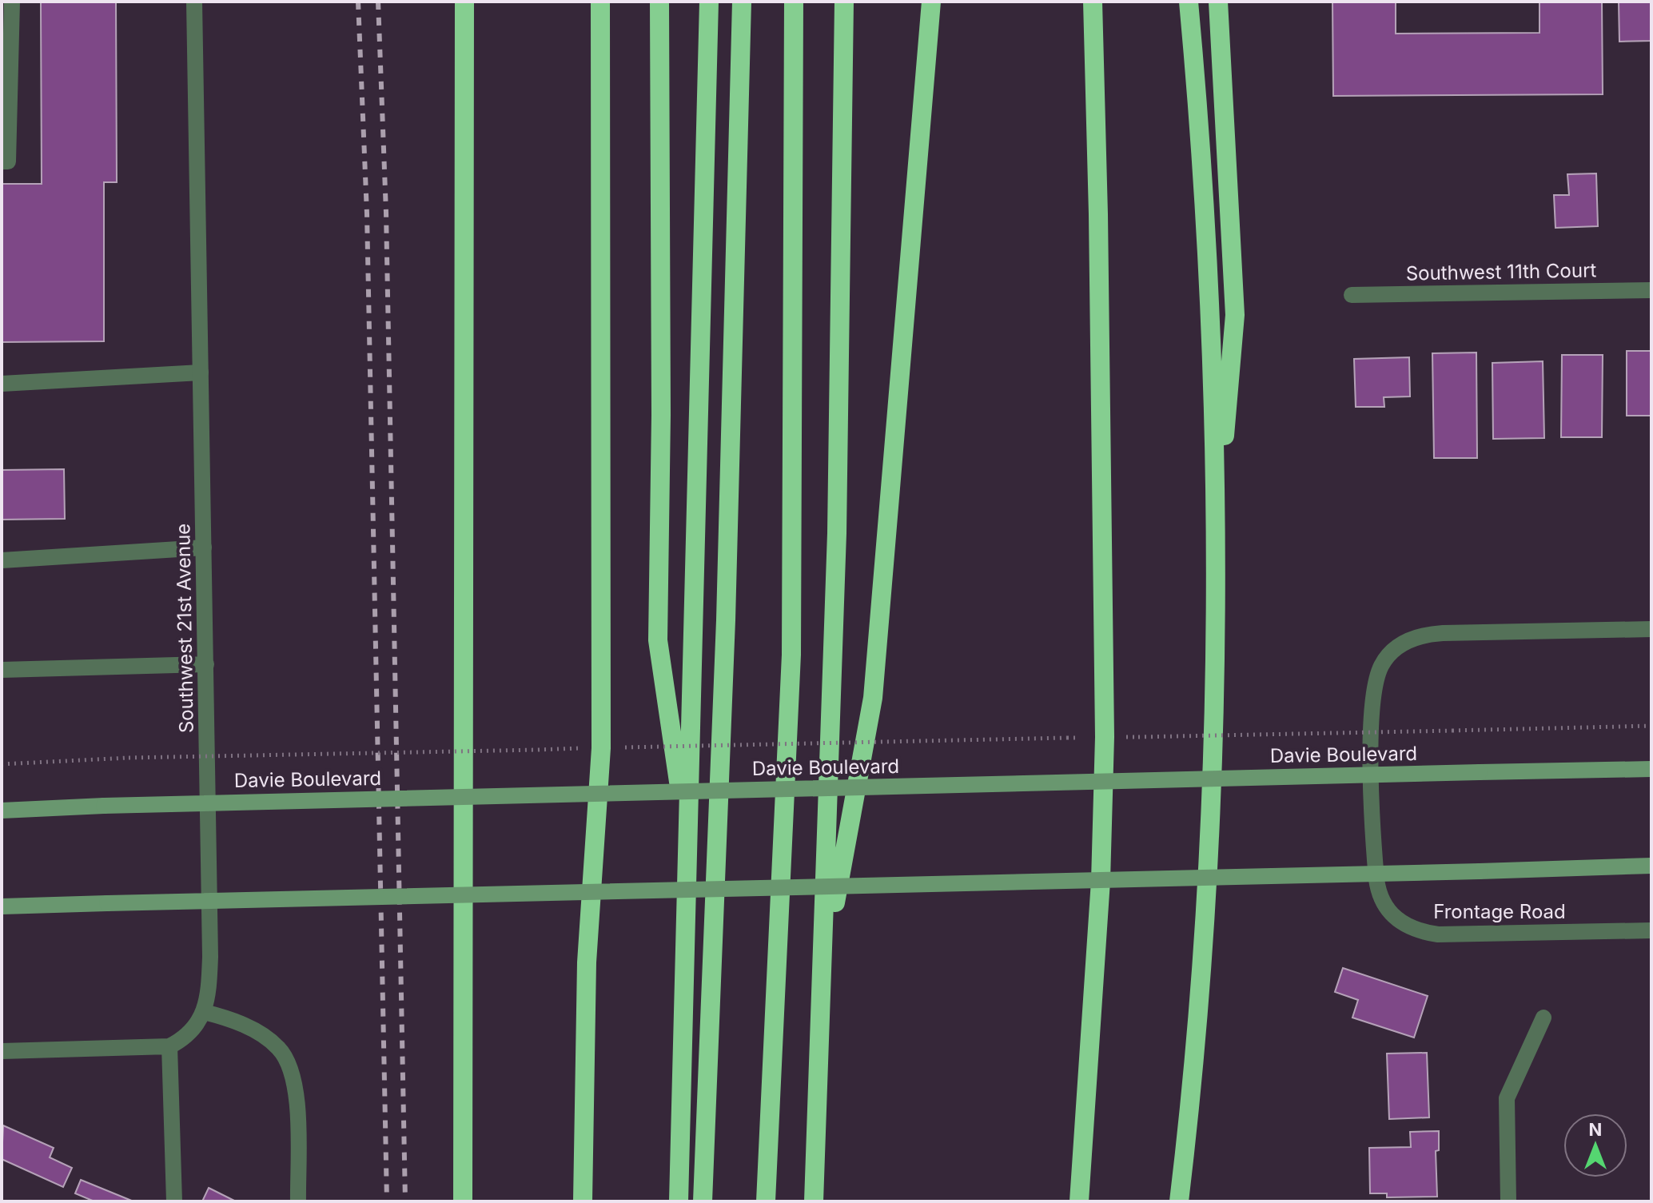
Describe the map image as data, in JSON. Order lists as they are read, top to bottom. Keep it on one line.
{"streets":{"main road":["Davie Boulevard"],"street":["Southwest 11th Court","Southwest 21st Avenue","Frontage Road"]},"north":"top"}
